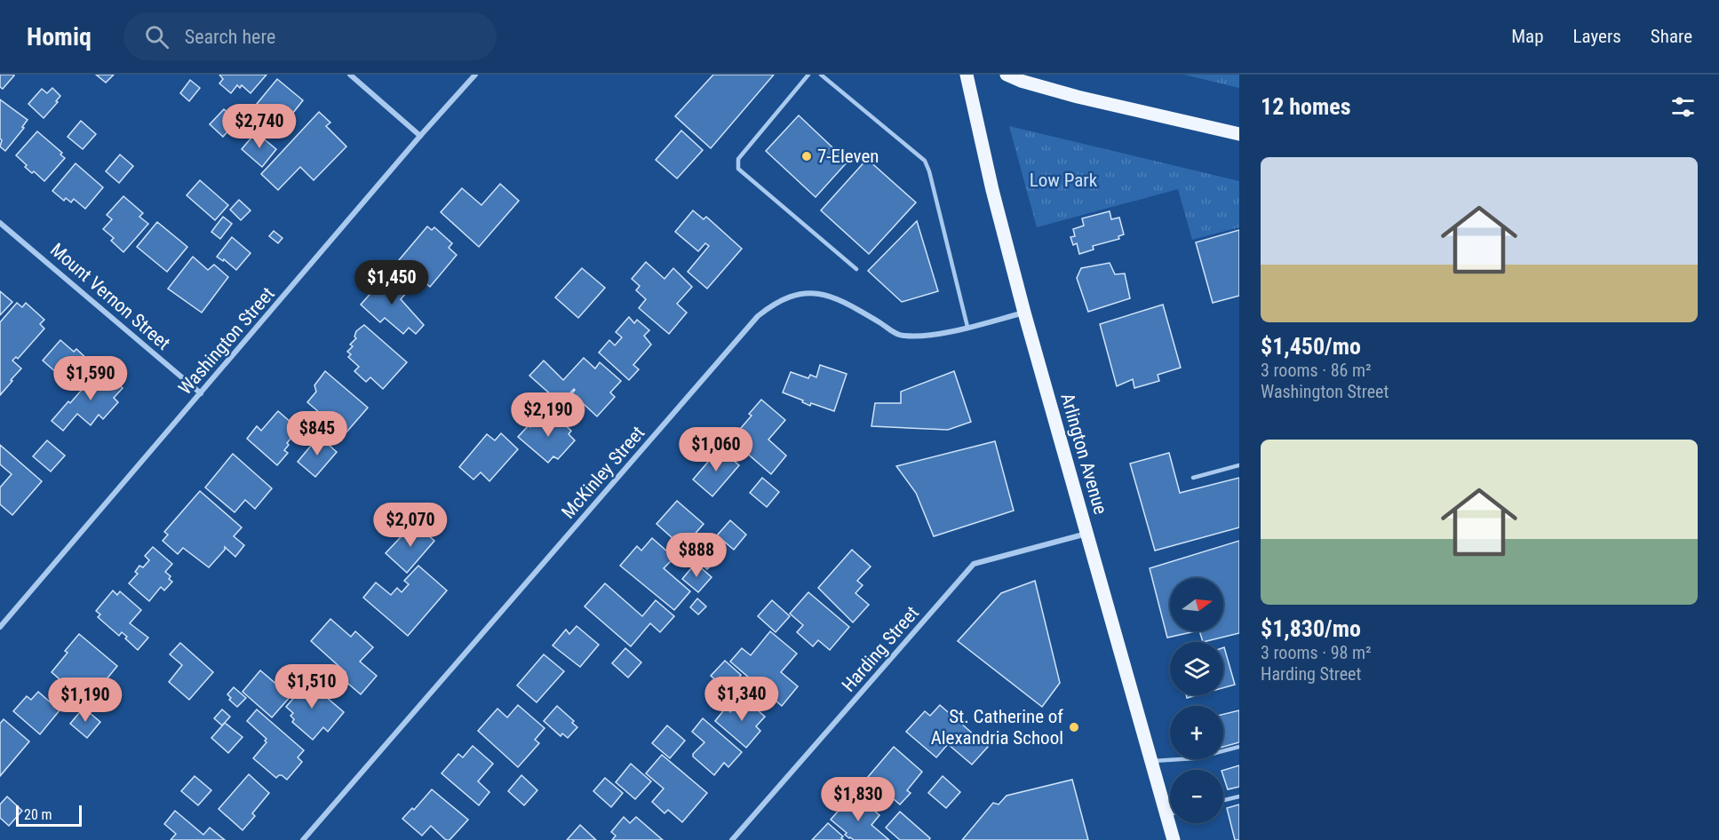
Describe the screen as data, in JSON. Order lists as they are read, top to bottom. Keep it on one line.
{"streets":{"main road":["Arlington Avenue"],"street":["Mount Vernon Street","Washington Street","McKinley Street","Harding Street"]},"crossings":[["Mount Vernon Street","Washington Street"],["Arlington Avenue","McKinley Street"],["Arlington Avenue","Harding Street"]],"parks":["Low Park"],"places":["7-Eleven","St. Catherine of Alexandria School"],"scale_bar":"20 m","north":"right","page":{"header":"Homiq","search":"Search here","nav":["Map","Layers","Share"],"heading":"12 homes","price":["$2,740","$1,450","$1,590","$2,190","$845","$1,060","$2,070","$888","$1,510","$1,340","$1,190","$1,830"],"list":[{"name":"$1,450/mo","note":"3 rooms · 86 m² · Washington Street"},{"name":"$1,830/mo","note":"3 rooms · 98 m² · Harding Street"}],"map_buttons":["+","−"],"scale":"20 m"}}
